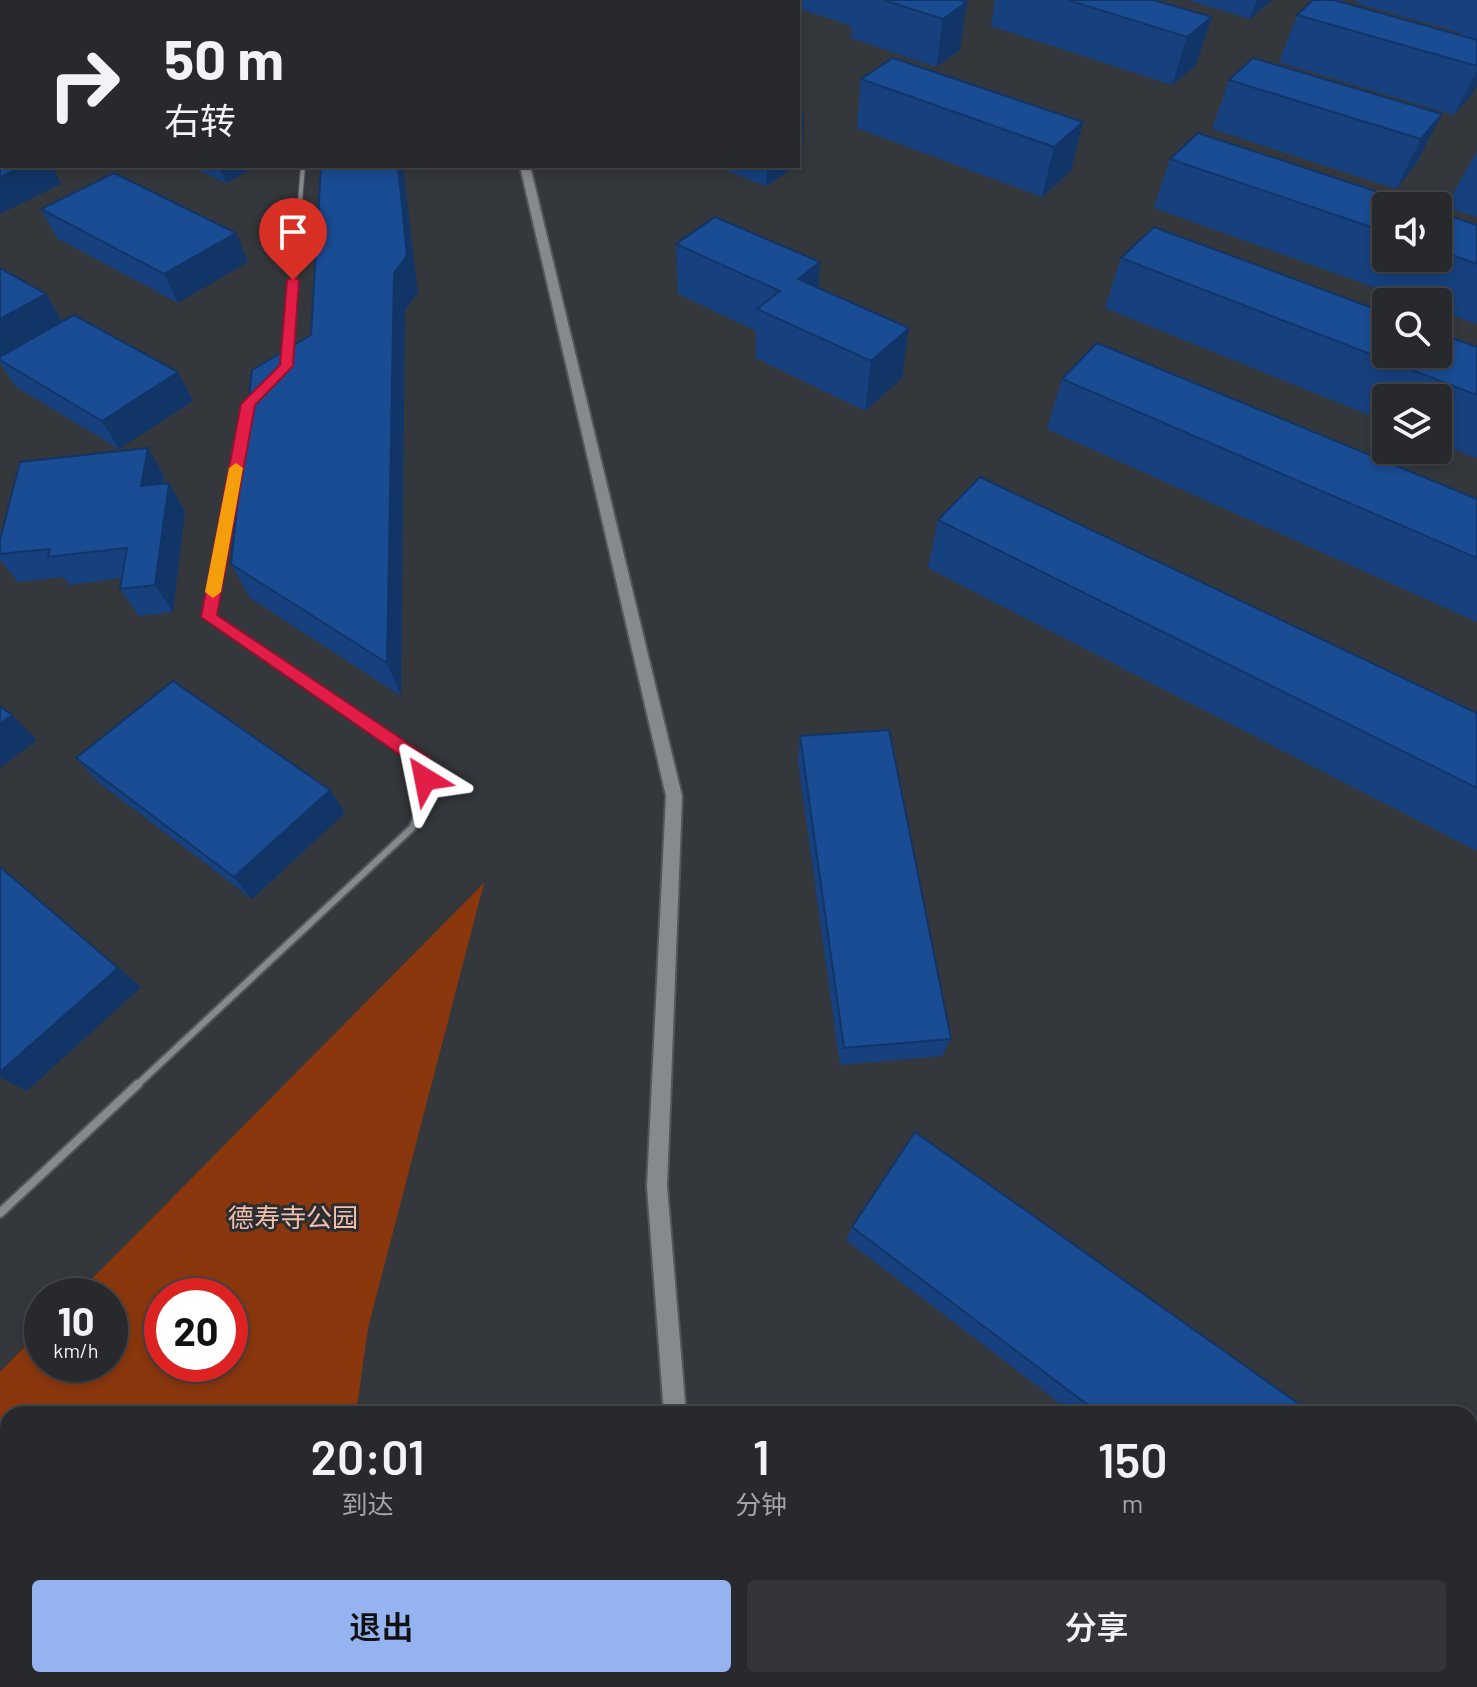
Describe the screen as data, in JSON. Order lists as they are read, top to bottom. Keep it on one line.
{"parks":["德寿寺公园"],"page":{"turn":["50 m","右转"],"speed":"10 km/h","limit":"20","eta":["20:01","到达","1","分钟","150","m"],"buttons":["退出","分享"]}}
